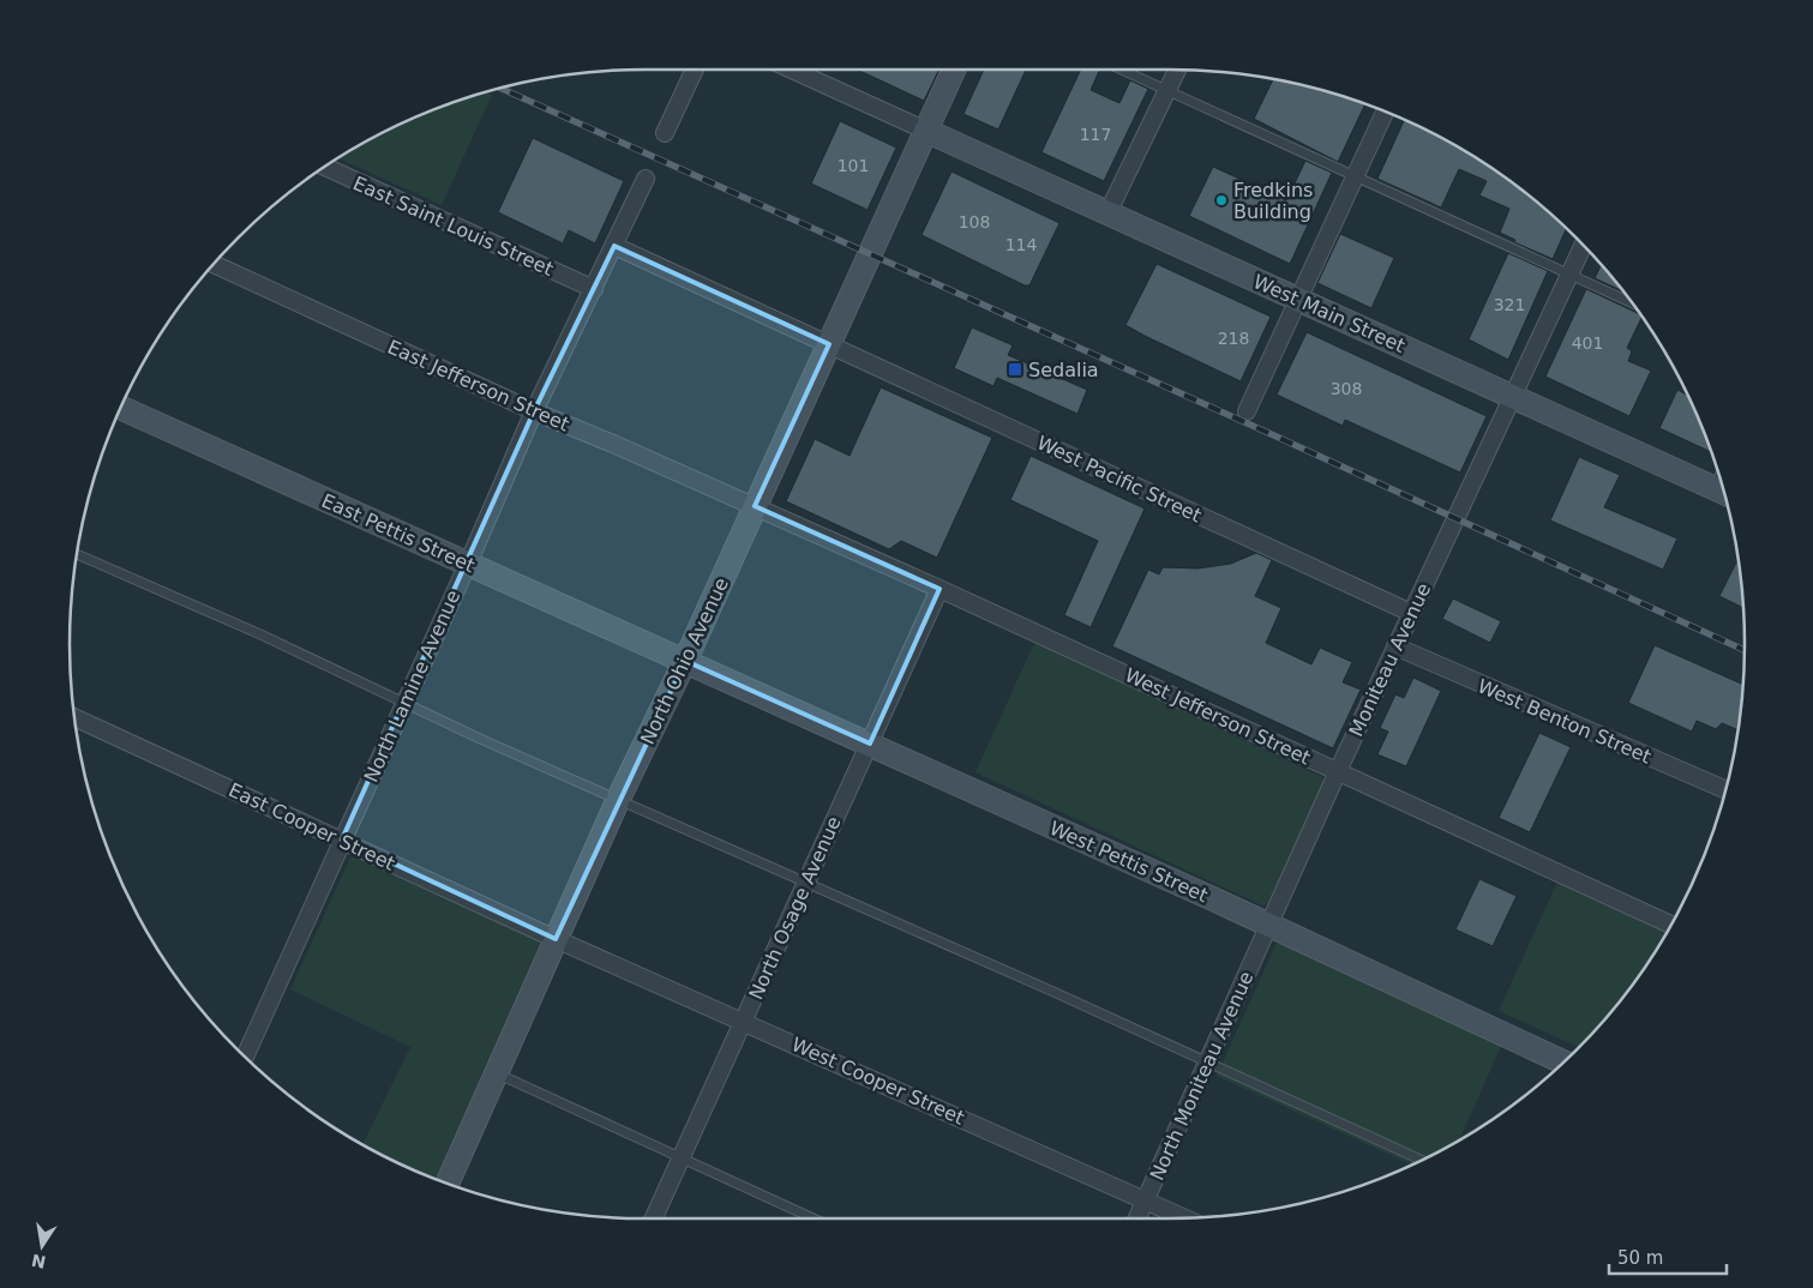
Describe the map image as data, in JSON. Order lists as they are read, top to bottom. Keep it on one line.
{"streets":{"main road":["West Main Street","East Pettis Street","North Ohio Avenue","West Pettis Street"],"street":["East Saint Louis Street","East Jefferson Street","West Pacific Street","Moniteau Avenue","North Lamine Avenue","West Jefferson Street","West Benton Street","East Cooper Street","North Osage Avenue","North Moniteau Avenue","West Cooper Street"]},"crossings":[["East Saint Louis Street","North Lamine Avenue"],["West Main Street","Moniteau Avenue"],["West Main Street","North Ohio Avenue"],["East Jefferson Street","North Ohio Avenue"],["East Jefferson Street","North Lamine Avenue"],["East Jefferson Street","West Jefferson Street"],["West Pacific Street","Moniteau Avenue"],["West Pacific Street","North Ohio Avenue"],["West Pacific Street","North Lamine Avenue"],["East Pettis Street","North Ohio Avenue"],["East Pettis Street","North Lamine Avenue"],["East Pettis Street","West Pettis Street"],["Moniteau Avenue","West Jefferson Street"],["Moniteau Avenue","West Benton Street"],["Moniteau Avenue","West Pettis Street"],["Moniteau Avenue","North Moniteau Avenue"],["North Ohio Avenue","West Jefferson Street"],["North Ohio Avenue","East Cooper Street"],["North Ohio Avenue","West Pettis Street"],["North Ohio Avenue","West Cooper Street"],["North Lamine Avenue","East Cooper Street"],["West Jefferson Street","North Osage Avenue"],["East Cooper Street","West Cooper Street"],["West Pettis Street","North Osage Avenue"],["West Pettis Street","North Moniteau Avenue"],["North Osage Avenue","West Cooper Street"],["North Moniteau Avenue","West Cooper Street"]],"places":{"other":["Fredkins Building"],"transit":["Sedalia"]},"house_numbers":["117","101","108","114","321","218","401","308"],"scale_bar":"50 m","north":"bottom"}
